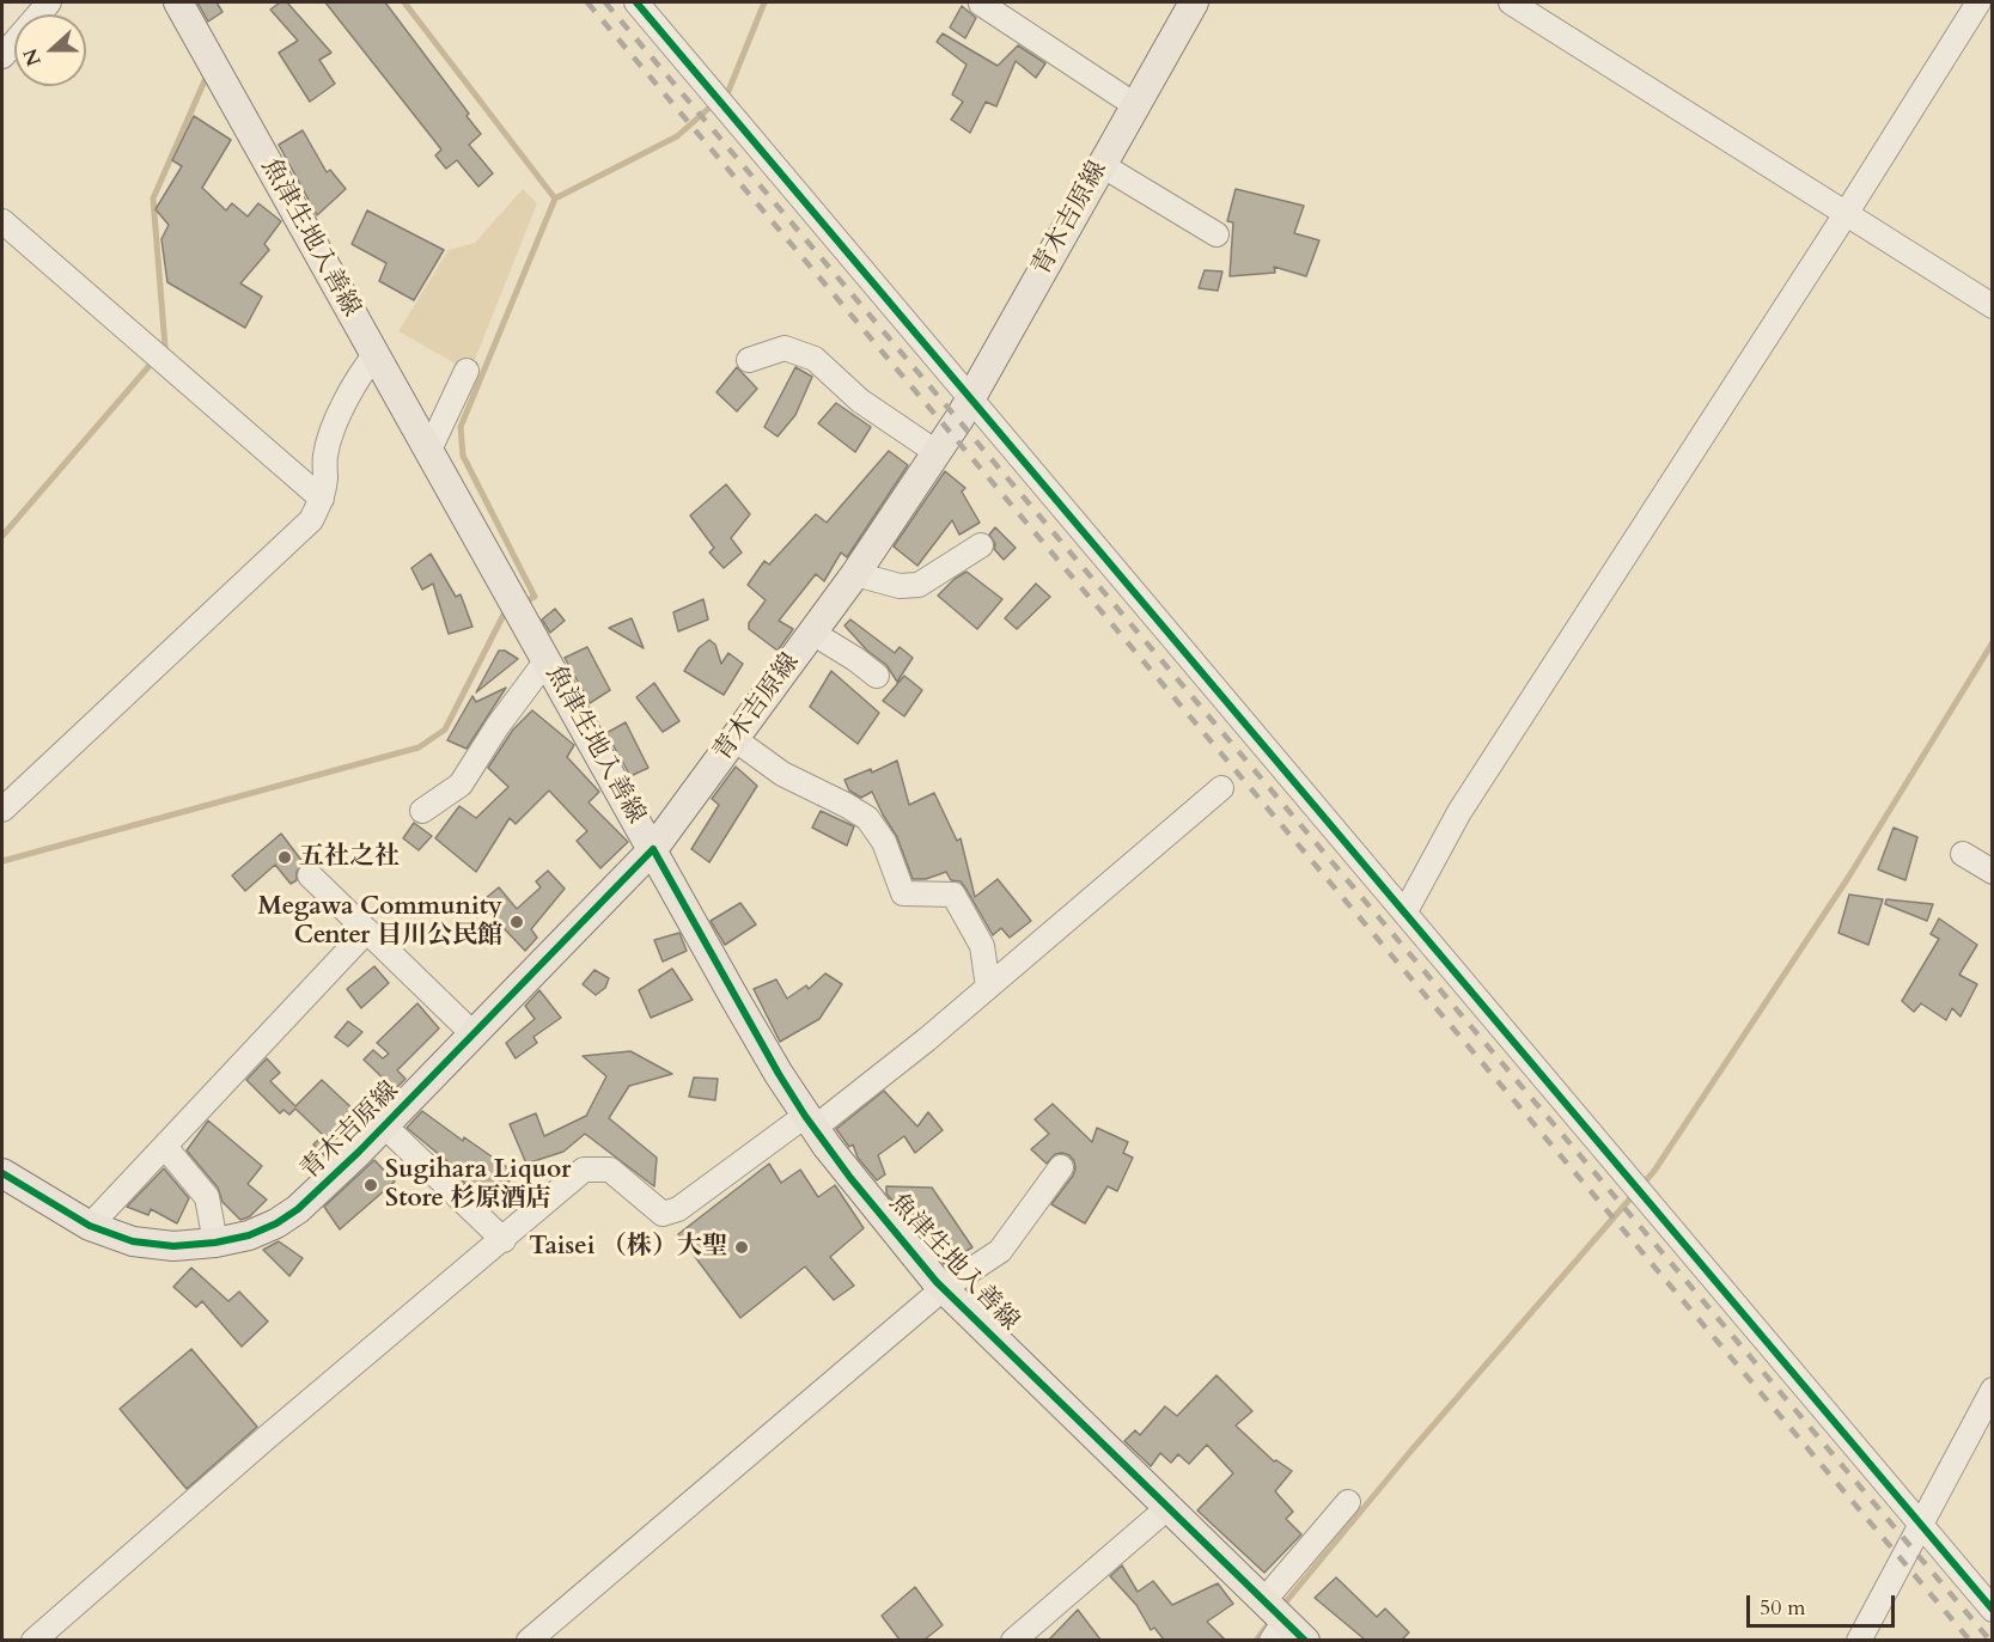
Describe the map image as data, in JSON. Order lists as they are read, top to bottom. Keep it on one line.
{"streets":{"main road":["青木吉原線","魚津生地入善線"]},"crossings":[["青木吉原線","魚津生地入善線"]],"places":["五社之社","Megawa Community Center 目川公民館","Sugihara Liquor Store 杉原酒店","Taisei （株）大聖"],"scale_bar":"50 m","north":"left"}
